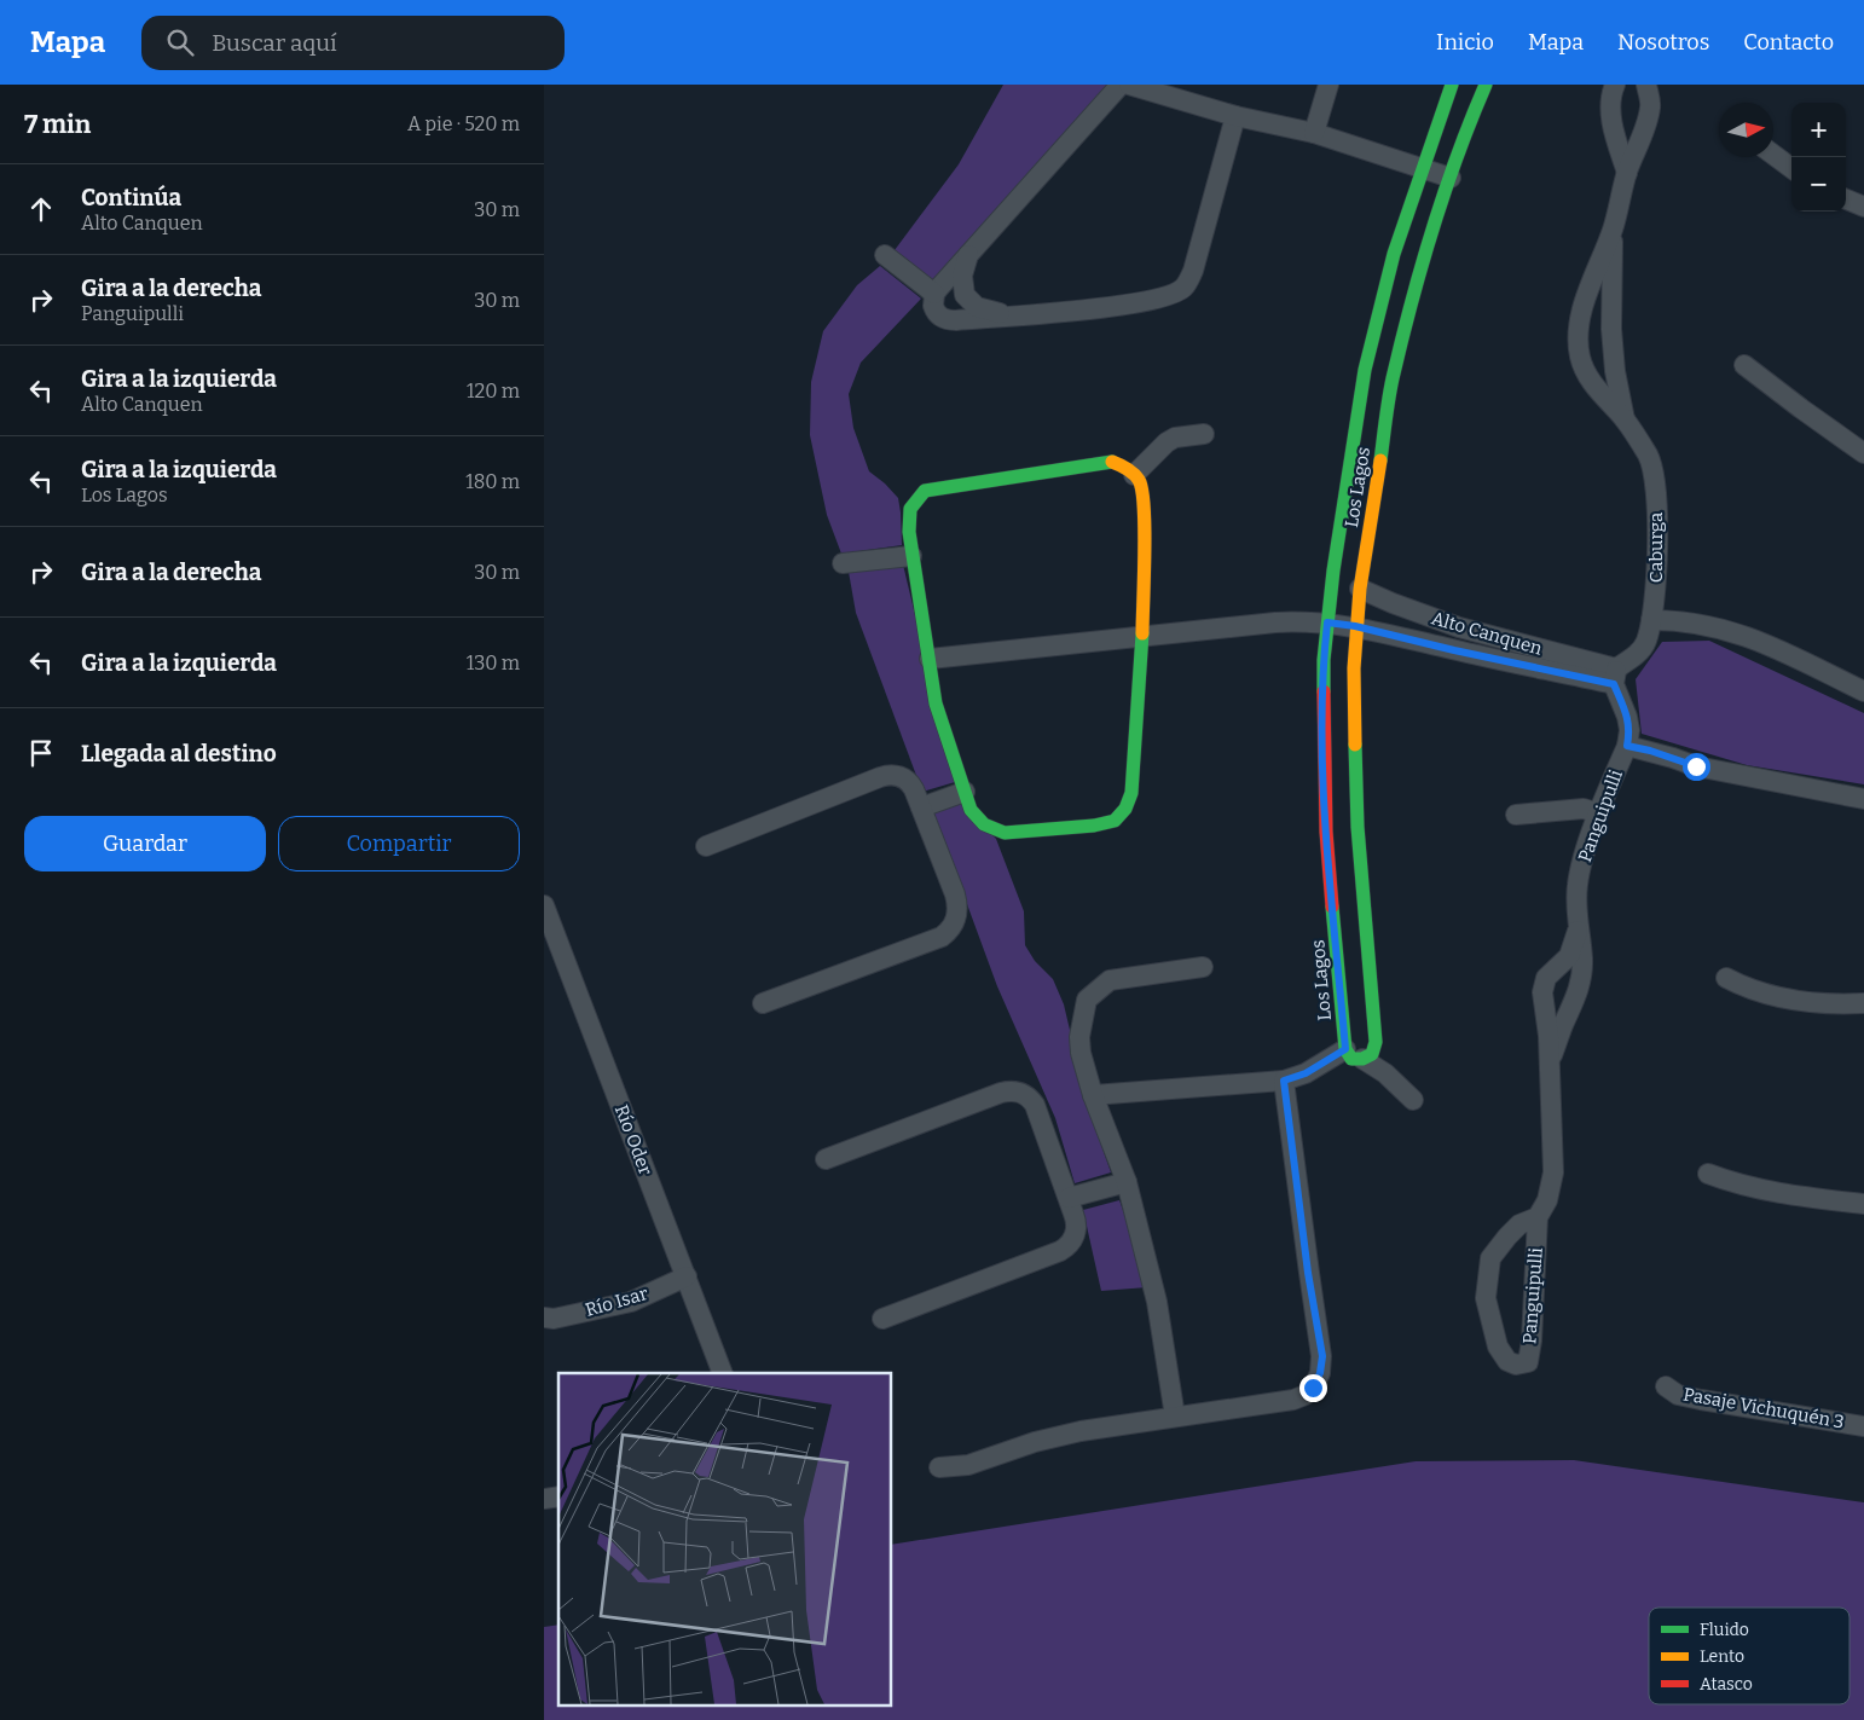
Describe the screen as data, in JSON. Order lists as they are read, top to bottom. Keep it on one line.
{"streets":{"street":["Los Lagos","Caburga","Alto Canquen","Panguipulli","Río Oder","Río Isar","Pasaje Vichuquén 3"]},"crossings":[["Los Lagos","Alto Canquen"],["Caburga","Alto Canquen"],["Caburga","Panguipulli"],["Alto Canquen","Panguipulli"],["Río Oder","Río Isar"]],"legend":["Fluido","Lento","Atasco"],"north":"right","page":{"header":"Mapa","search":"Buscar aquí","nav":["Inicio","Mapa","Nosotros","Contacto"],"heading":["7 min","A pie · 520 m"],"map_buttons":["+","−"],"list":[["Continúa","Alto Canquen","30 m"],["Gira a la derecha","Panguipulli","30 m"],["Gira a la izquierda","Alto Canquen","120 m"],["Gira a la izquierda","Los Lagos","180 m"],["Gira a la derecha","30 m"],["Gira a la izquierda","130 m"],"Llegada al destino"],"buttons":["Guardar","Compartir"]}}
